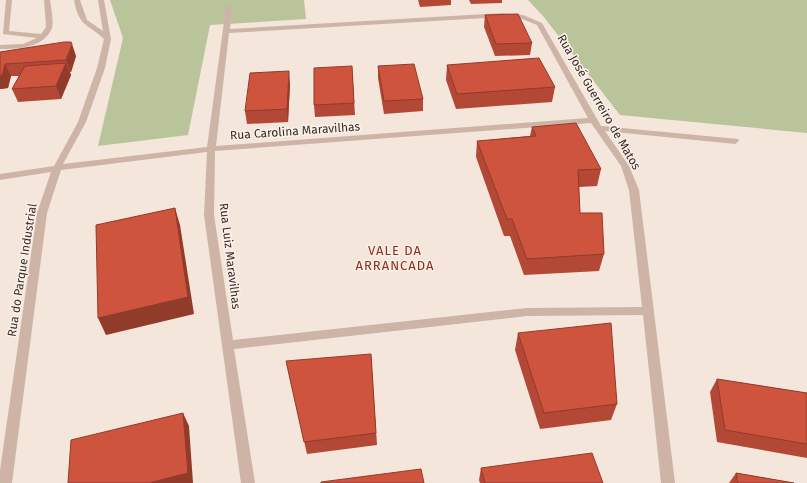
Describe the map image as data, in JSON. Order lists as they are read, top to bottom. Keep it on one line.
{"streets":{"street":["Rua José Guerreiro de Matos","Rua Carolina Maravilhas","Rua Luiz Maravilhas","Rua do Parque Industrial"]},"crossings":[["Rua José Guerreiro de Matos","Rua Carolina Maravilhas"],["Rua José Guerreiro de Matos","Rua Luiz Maravilhas"],["Rua Carolina Maravilhas","Rua Luiz Maravilhas"],["Rua Carolina Maravilhas","Rua do Parque Industrial"]],"districts":["VALE DA ARRANCADA"]}
